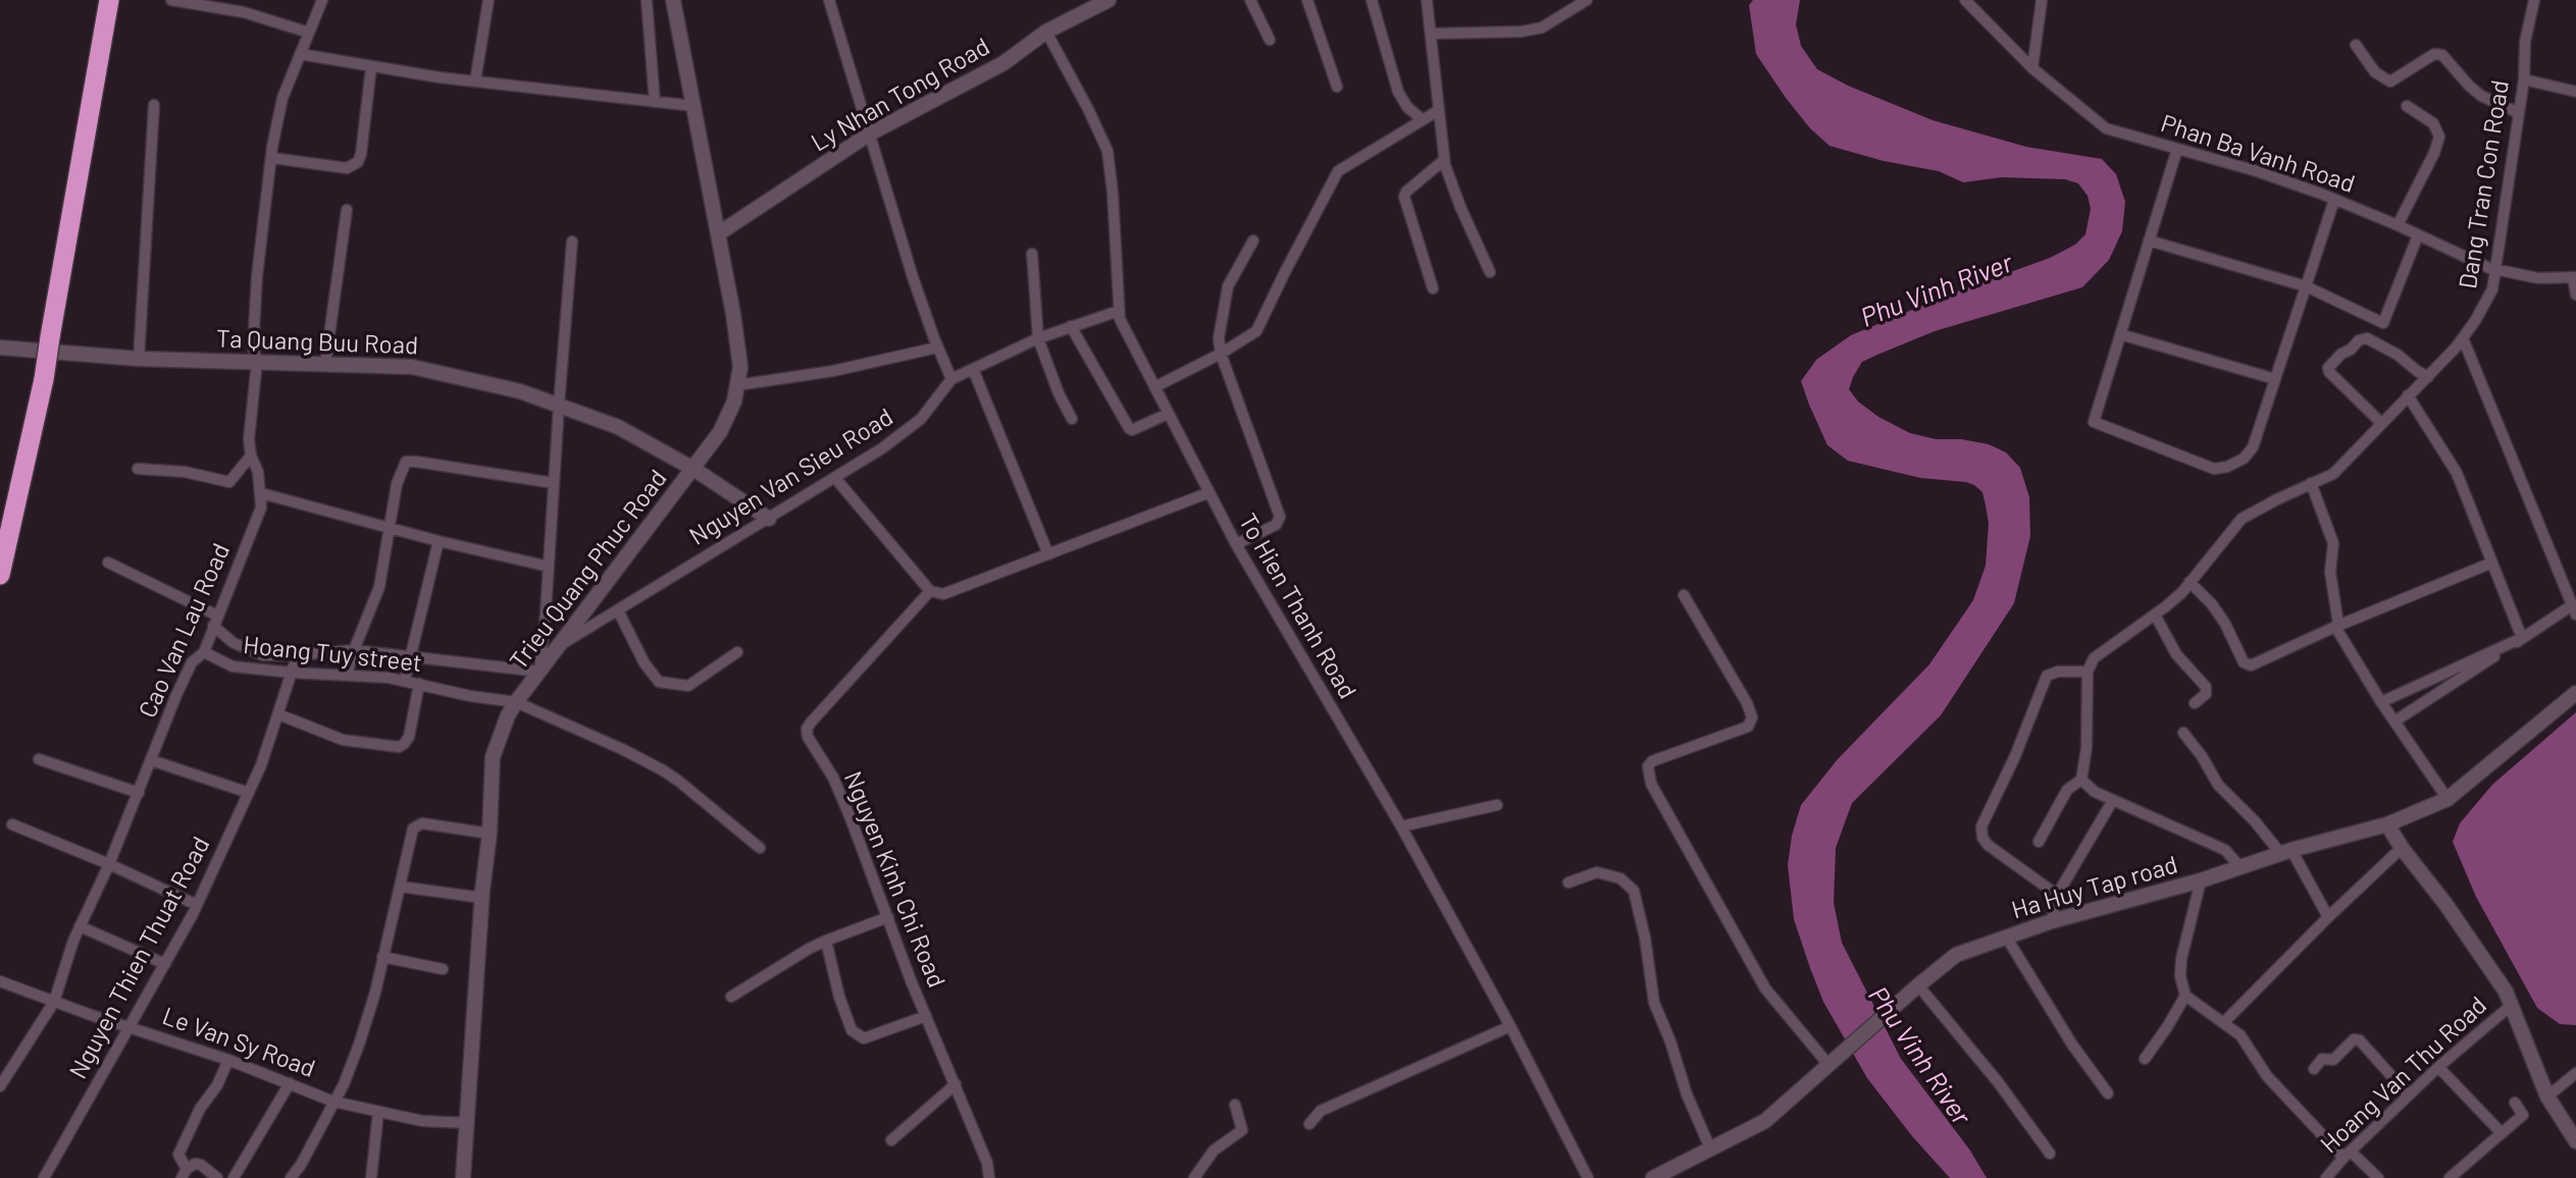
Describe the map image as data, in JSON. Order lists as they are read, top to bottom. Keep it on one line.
{"streets":{"street":["Ly Nhan Tong Road","Phan Ba Vanh Road","Dang Tran Con Road","Ta Quang Buu Road","Nguyen Van Sieu Road","Trieu Quang Phuc Road","To Hien Thanh Road","Cao Van Lau Road","Hoang Tuy street","Nguyen Kinh Chi Road","Ha Huy Tap road","Nguyen Thien Thuat Road","Le Van Sy Road","Hoang Van Thu Road"]},"crossings":[["Ly Nhan Tong Road","Trieu Quang Phuc Road"],["Ly Nhan Tong Road","To Hien Thanh Road"],["Phan Ba Vanh Road","Dang Tran Con Road"],["Ta Quang Buu Road","Nguyen Van Sieu Road"],["Ta Quang Buu Road","Trieu Quang Phuc Road"],["Ta Quang Buu Road","Cao Van Lau Road"],["Nguyen Van Sieu Road","Trieu Quang Phuc Road"],["Nguyen Van Sieu Road","To Hien Thanh Road"],["Trieu Quang Phuc Road","Hoang Tuy street"],["Trieu Quang Phuc Road","Le Van Sy Road"],["Cao Van Lau Road","Hoang Tuy street"],["Cao Van Lau Road","Le Van Sy Road"],["Hoang Tuy street","Nguyen Thien Thuat Road"],["Nguyen Thien Thuat Road","Le Van Sy Road"]],"water":["Phu Vinh River"]}
